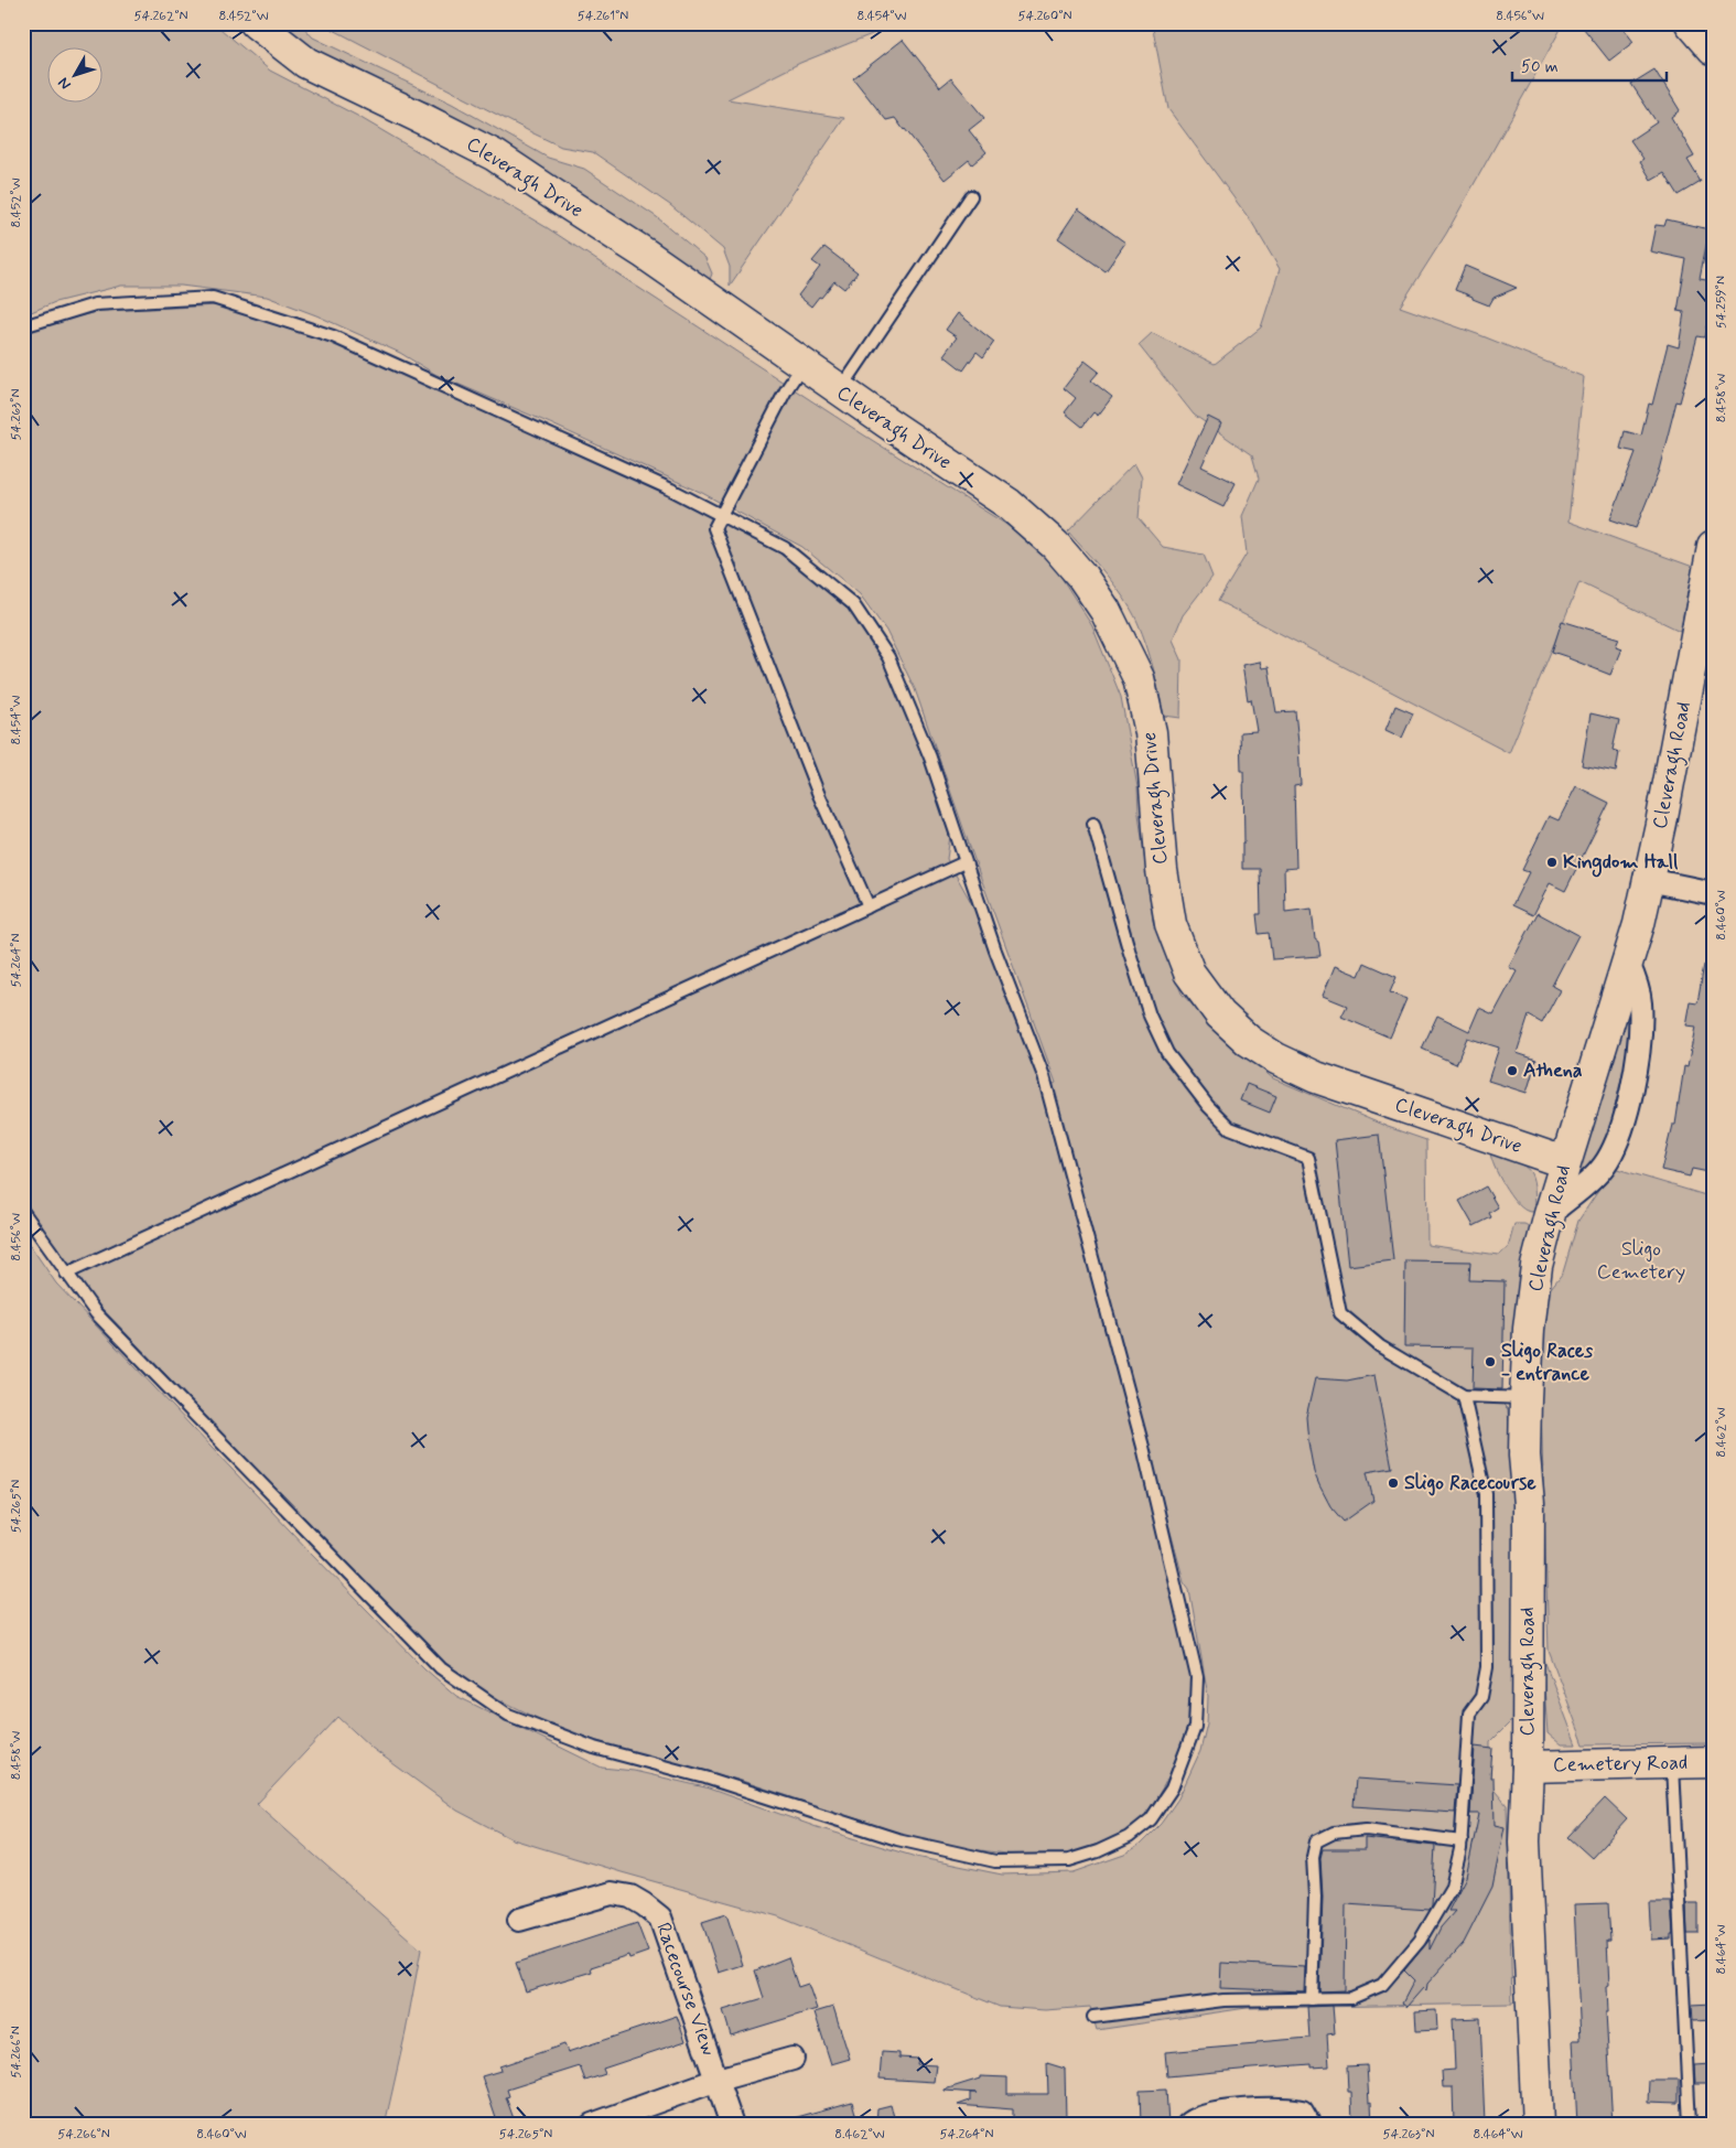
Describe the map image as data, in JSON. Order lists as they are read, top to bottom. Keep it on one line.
{"streets":{"street":["Cleveragh Drive","Cleveragh Road","Cemetery Road","Racecourse View"]},"crossings":[["Cleveragh Drive","Cleveragh Road"],["Cleveragh Road","Cemetery Road"]],"parks":["Sligo Cemetery"],"places":["Kingdom Hall","Athena","Sligo Races - entrance","Sligo Racecourse"],"scale_bar":"50 m","north":"bottom left","coordinates":["54.262°N","8.452°W","54.261°N","8.454°W","54.260°N","8.456°W","54.259°N","8.458°W","54.263°N","8.460°W","54.264°N","8.462°W","54.265°N","8.464°W","54.266°N"]}
